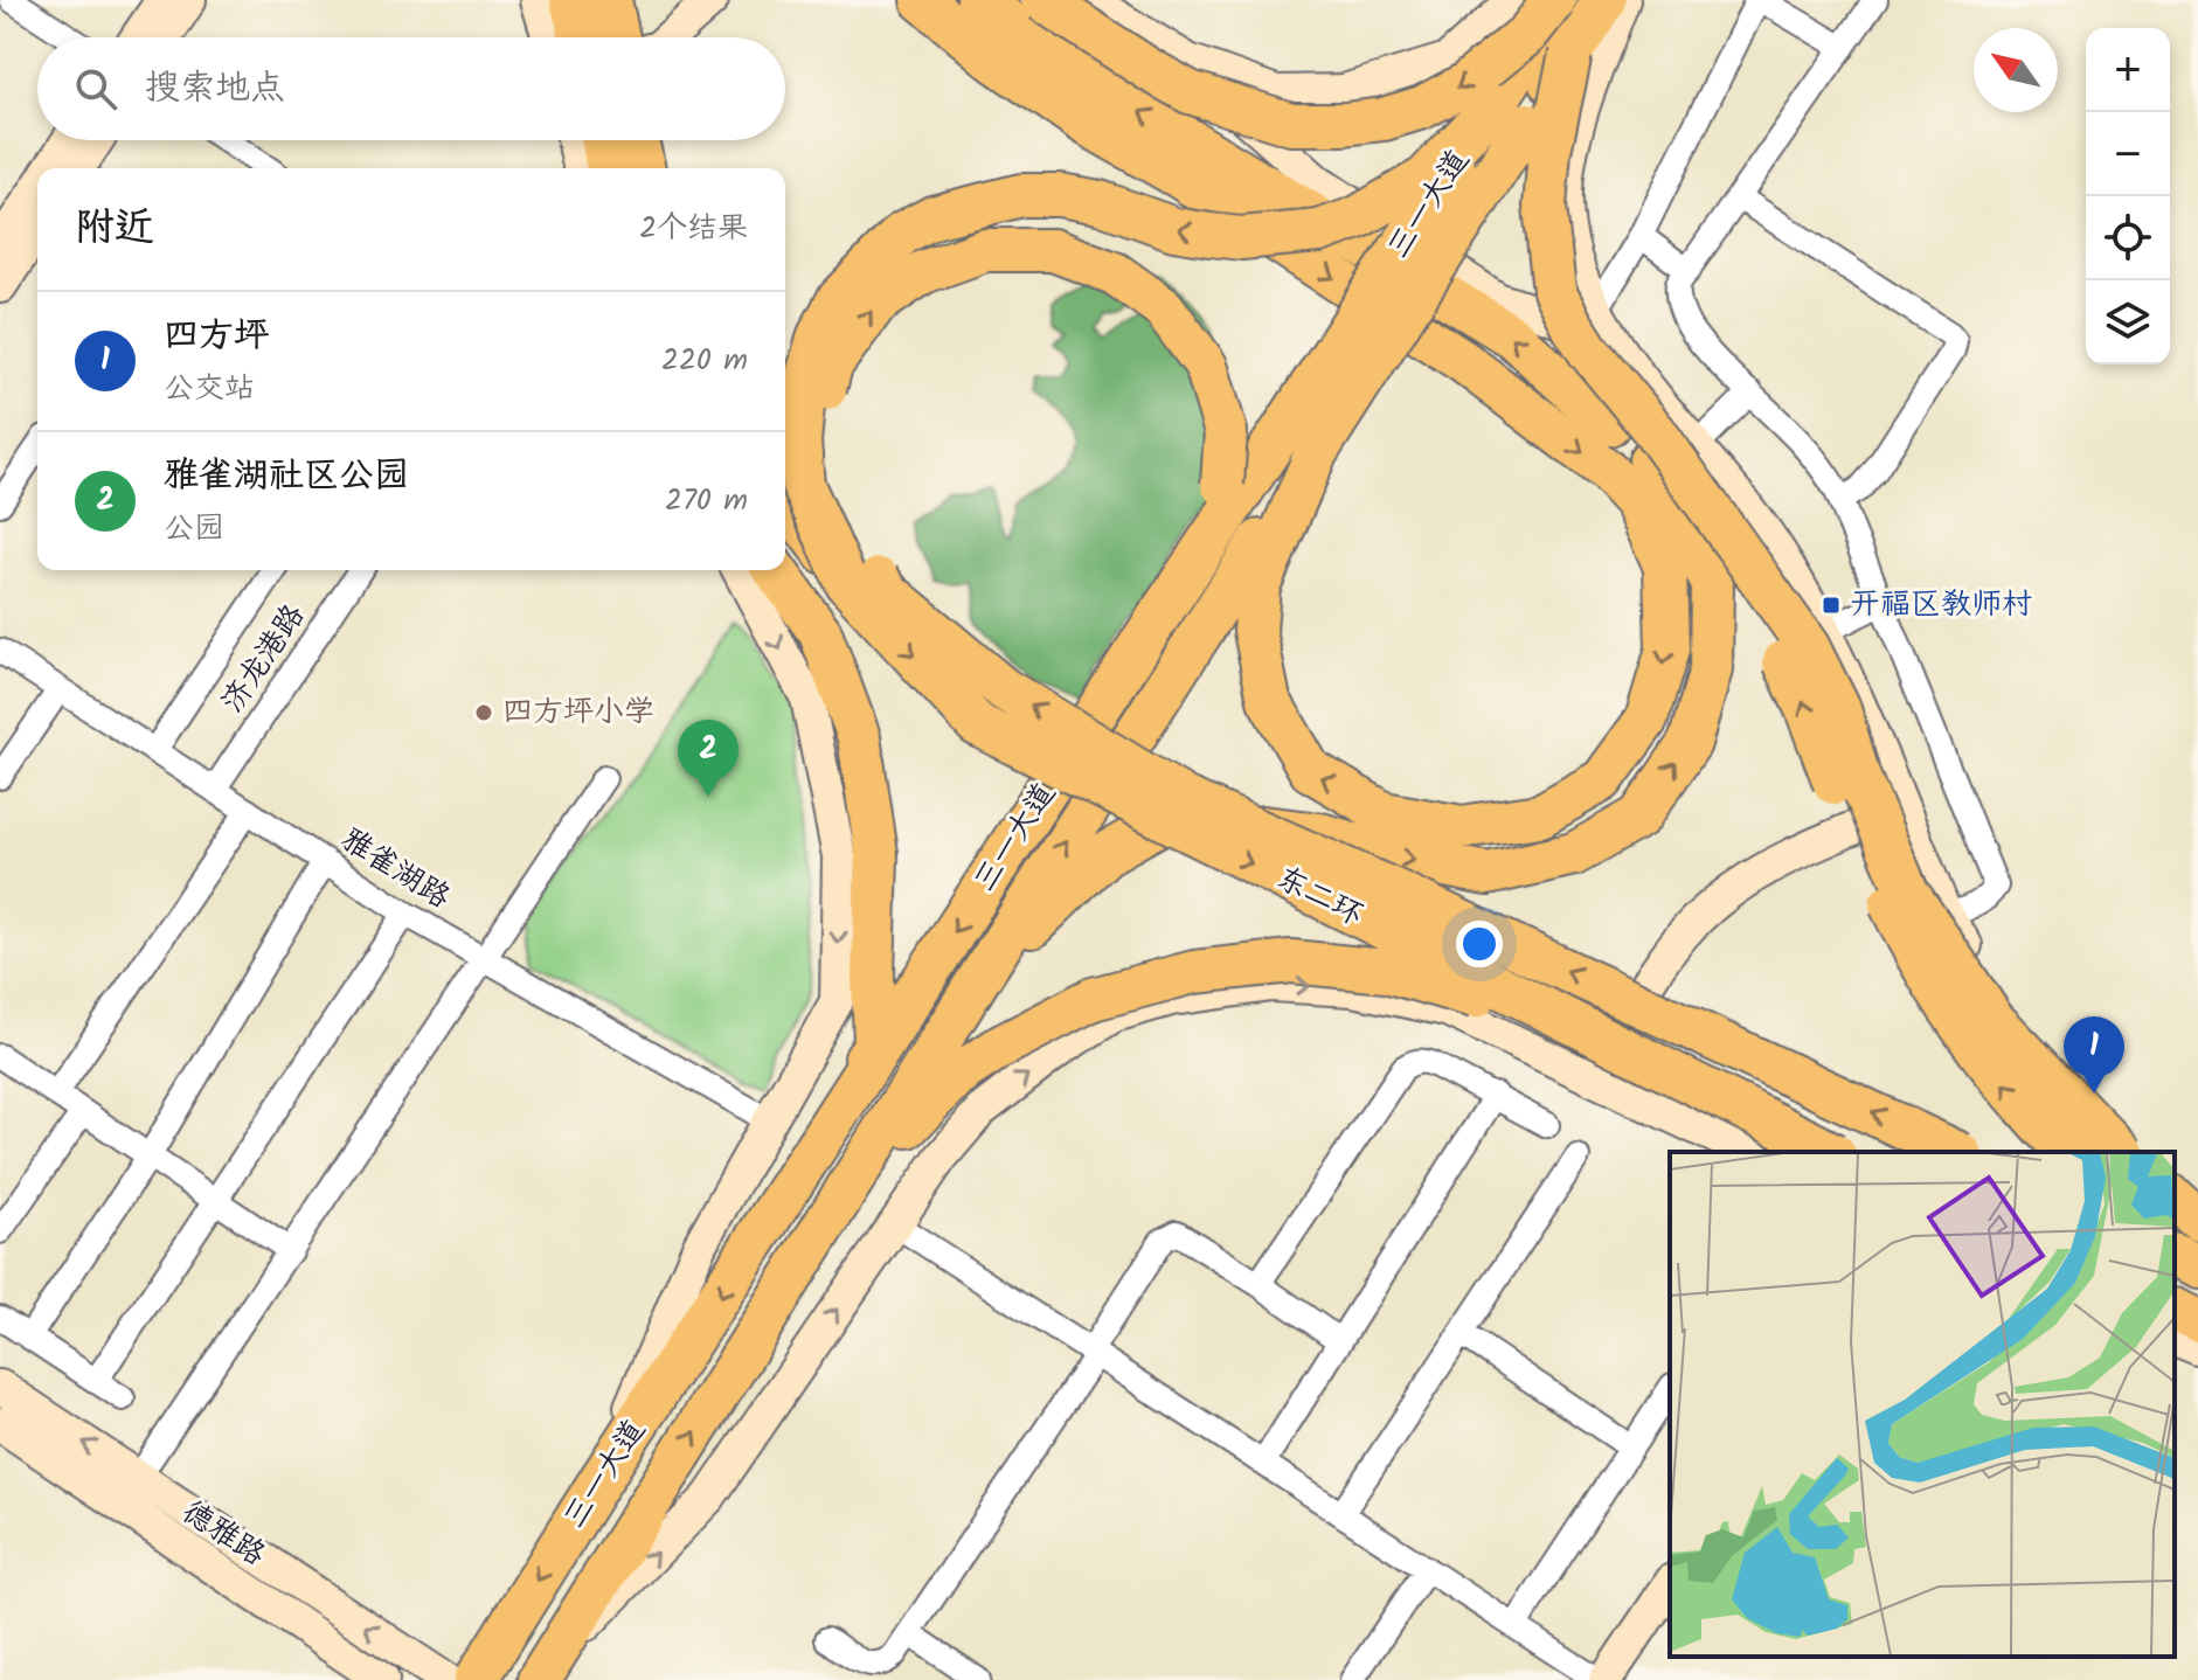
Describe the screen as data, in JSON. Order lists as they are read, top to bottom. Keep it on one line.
{"streets":{"highway":["三一大道","东二环"],"street":["济龙港路","雅雀湖路","德雅路"]},"crossings":[["济龙港路","雅雀湖路"]],"one_way":["东二环"],"places":{"transit":["开福区教师村"],"other":["四方坪小学"]},"north":"top left","page":{"map_buttons":["+","−"],"search":"搜索地点","heading":["附近","2个结果"],"list":[{"mark":"1","name":"四方坪","note":"公交站","value":"220 m"},{"mark":"2","name":"雅雀湖社区公园","note":"公园","value":"270 m"}],"pins":["2","1"]}}
